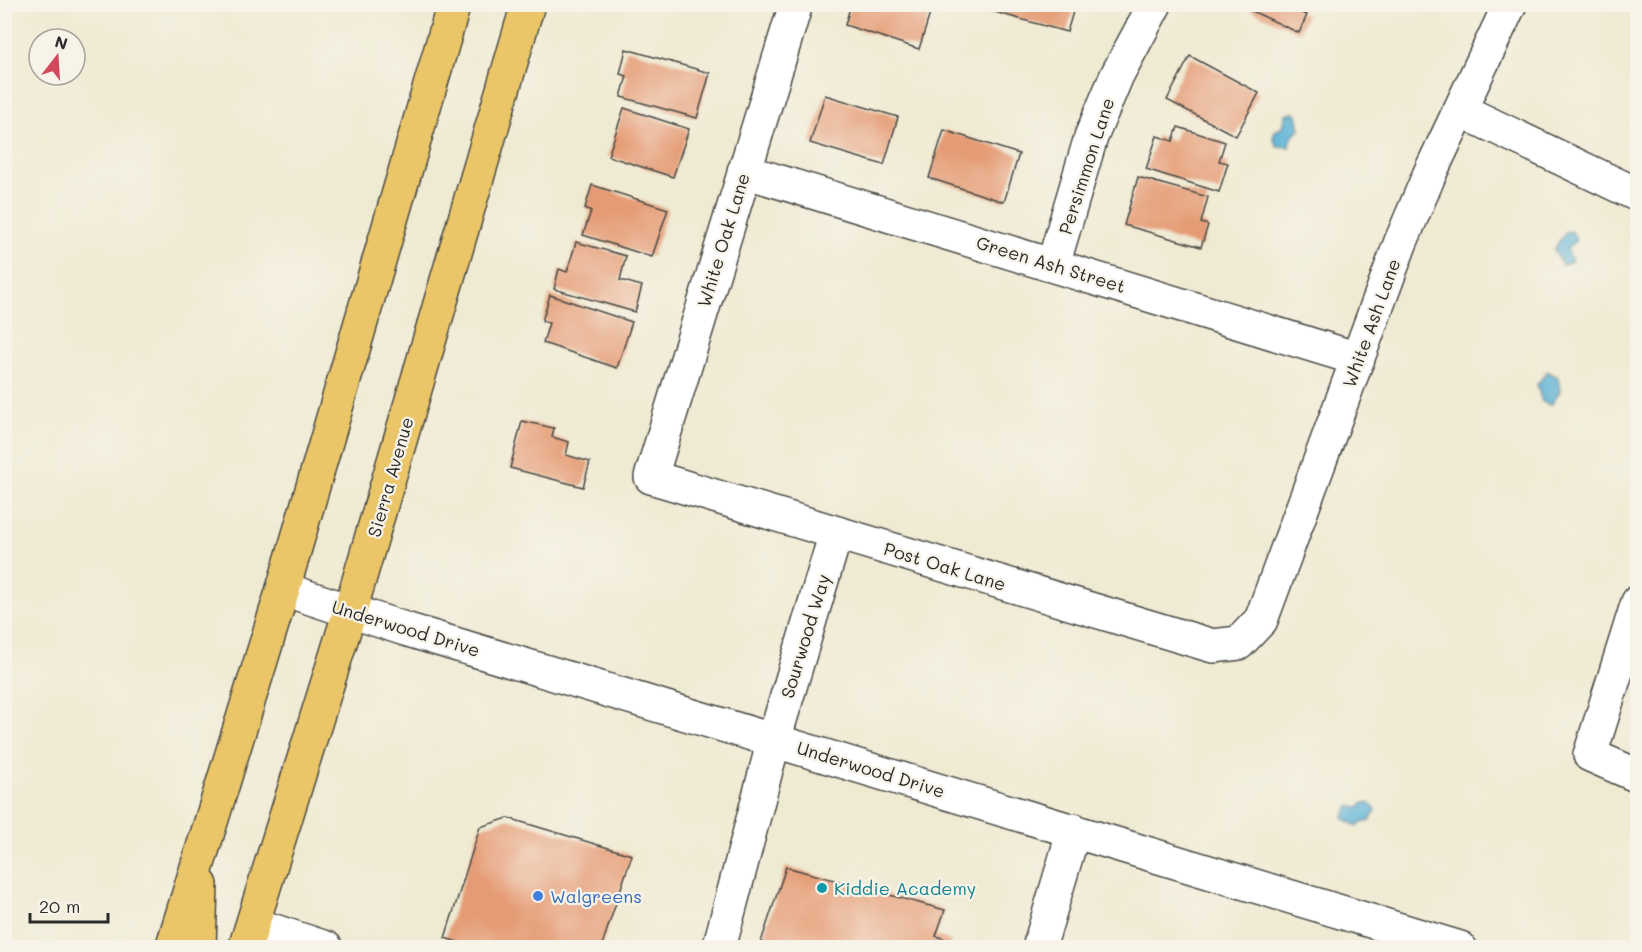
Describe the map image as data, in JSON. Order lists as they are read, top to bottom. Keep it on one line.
{"streets":{"main road":["Sierra Avenue"],"street":["Persimmon Lane","White Oak Lane","Green Ash Street","White Ash Lane","Post Oak Lane","Underwood Drive","Sourwood Way"]},"crossings":[["Persimmon Lane","Green Ash Street"],["White Oak Lane","Green Ash Street"],["White Oak Lane","Post Oak Lane"],["Green Ash Street","White Ash Lane"],["White Ash Lane","Post Oak Lane"],["Sierra Avenue","Underwood Drive"],["Post Oak Lane","Sourwood Way"],["Underwood Drive","Sourwood Way"]],"places":["Kiddie Academy","Walgreens"],"scale_bar":"20 m","north":"top"}
